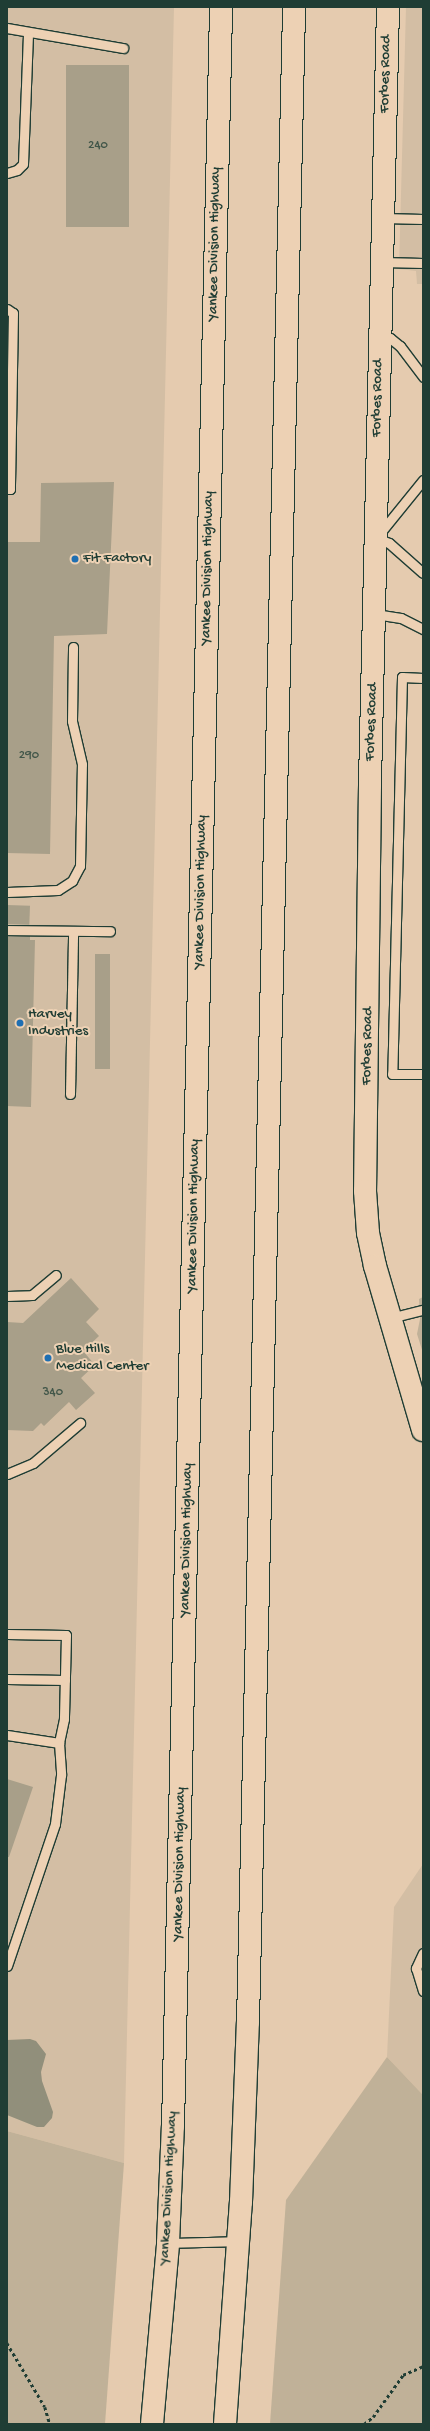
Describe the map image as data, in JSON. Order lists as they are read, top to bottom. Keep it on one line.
{"streets":{"main road":["Forbes Road","Yankee Division Highway"]},"places":["Fit Factory","Harvey Industries","Blue Hills Medical Center"],"house_numbers":["240","290","340"]}
